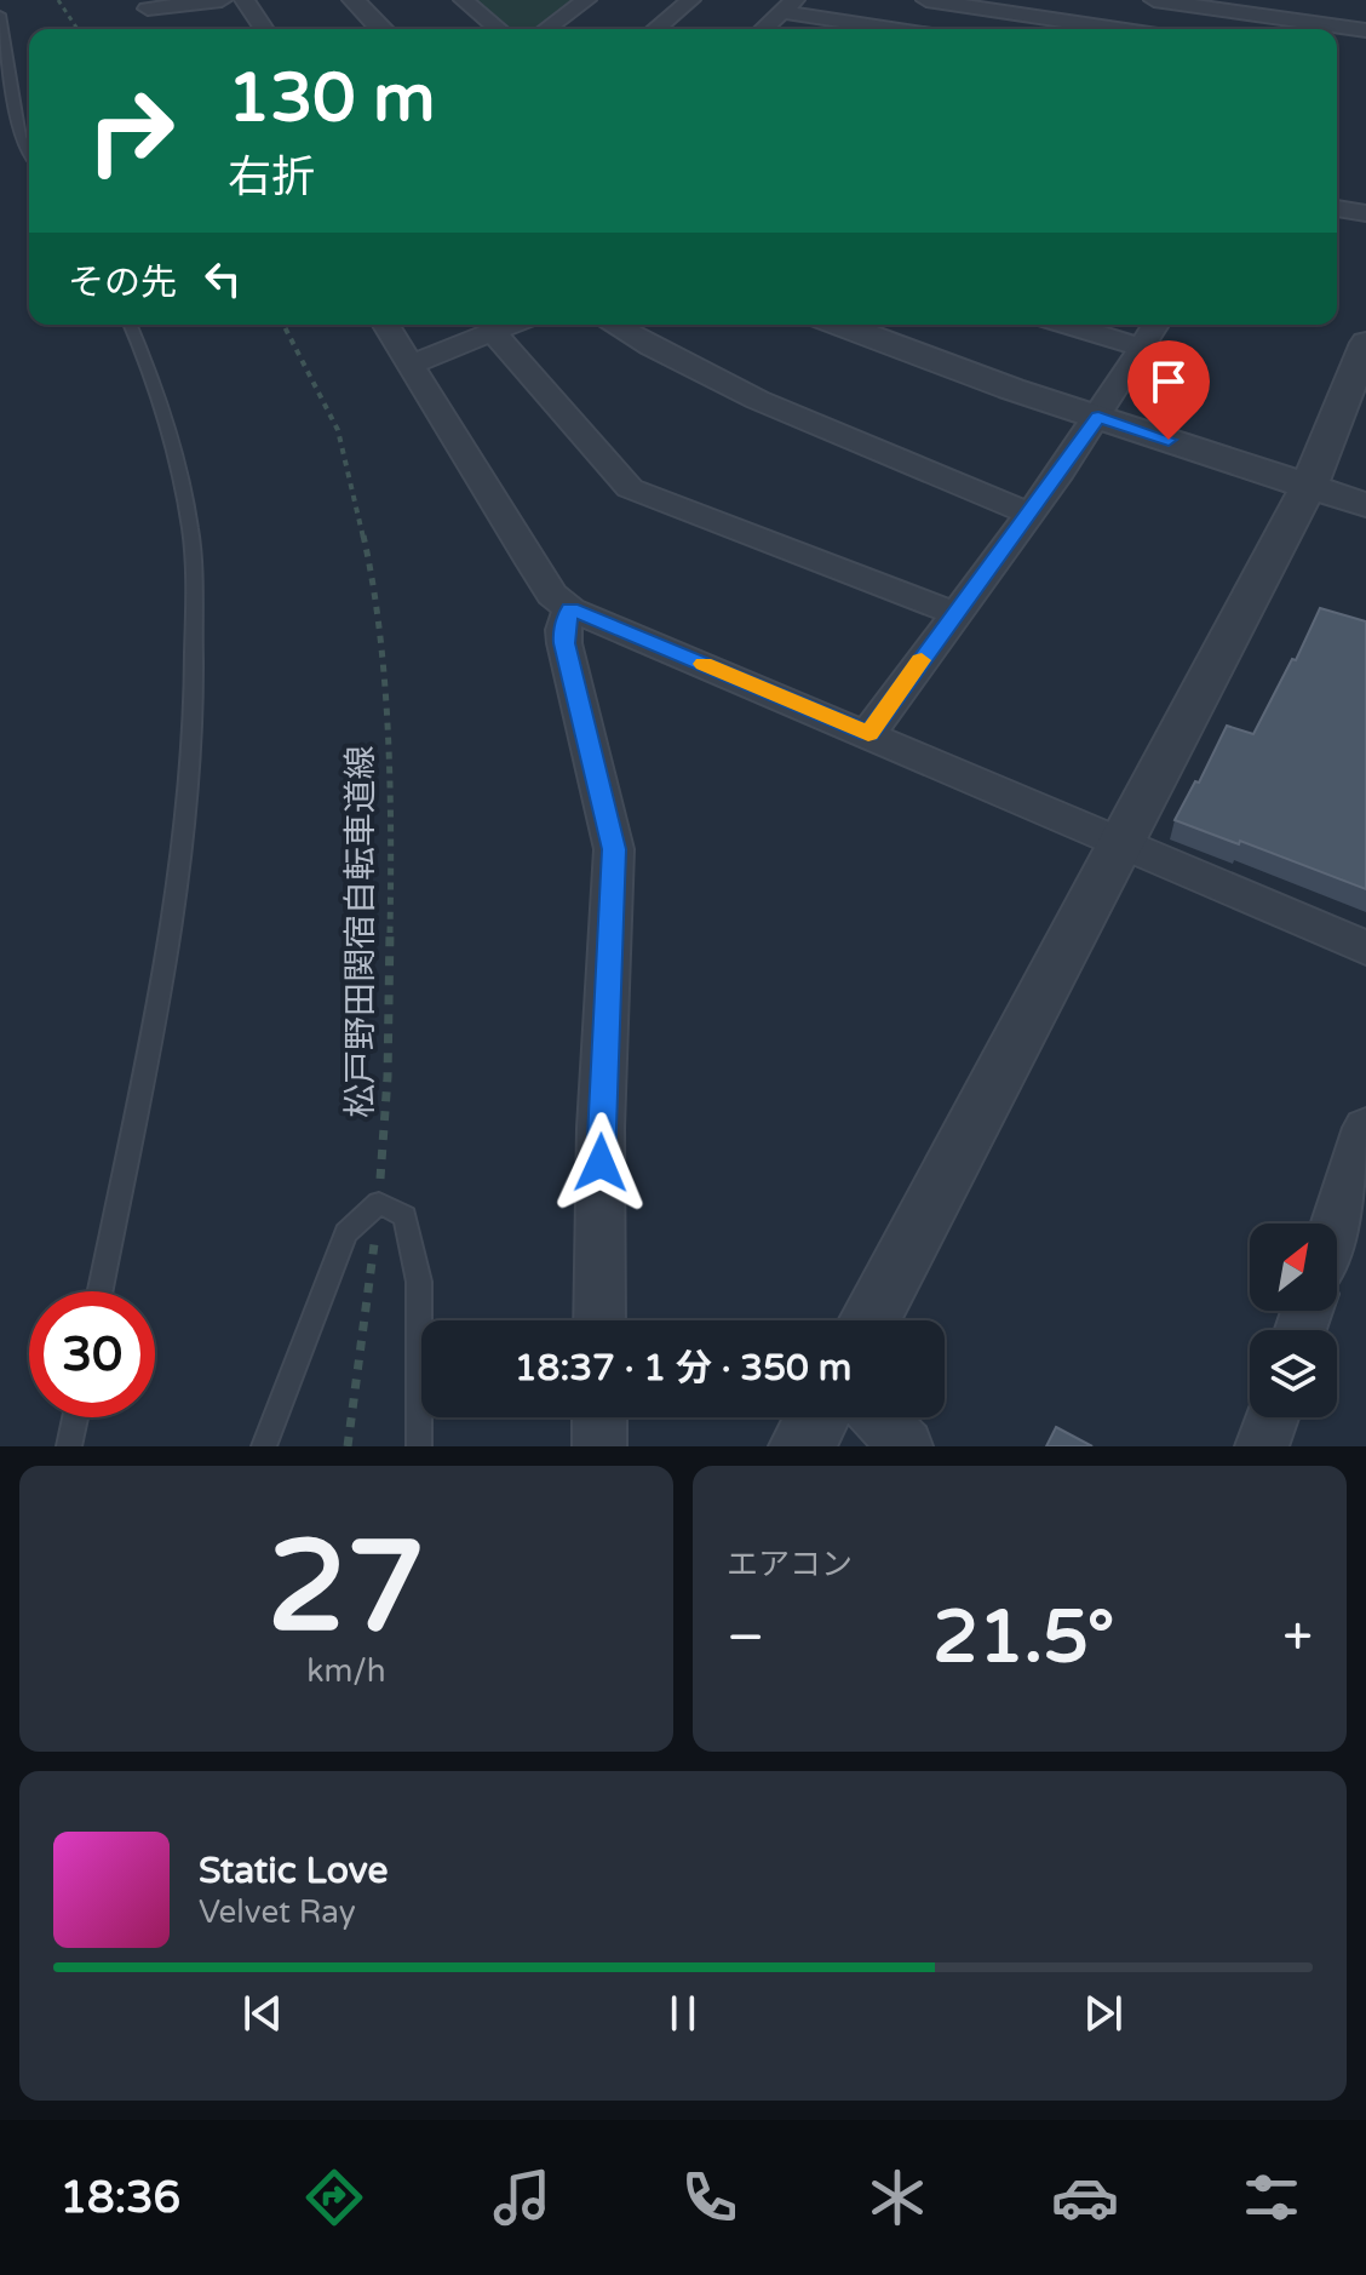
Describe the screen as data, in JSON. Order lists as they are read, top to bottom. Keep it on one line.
{"streets":{"path":["松戸野田関宿自転車道線"]},"north":"top right","page":{"turn":["130 m","右折"],"then":"その先","limit":"30","trip":"18:37 · 1 分 · 350 m","tile":[["27","km/h"],"エアコン"],"heat":["−","21.5°","+"],"song":["Static Love","Velvet Ray"],"tabs":"18:36"}}
